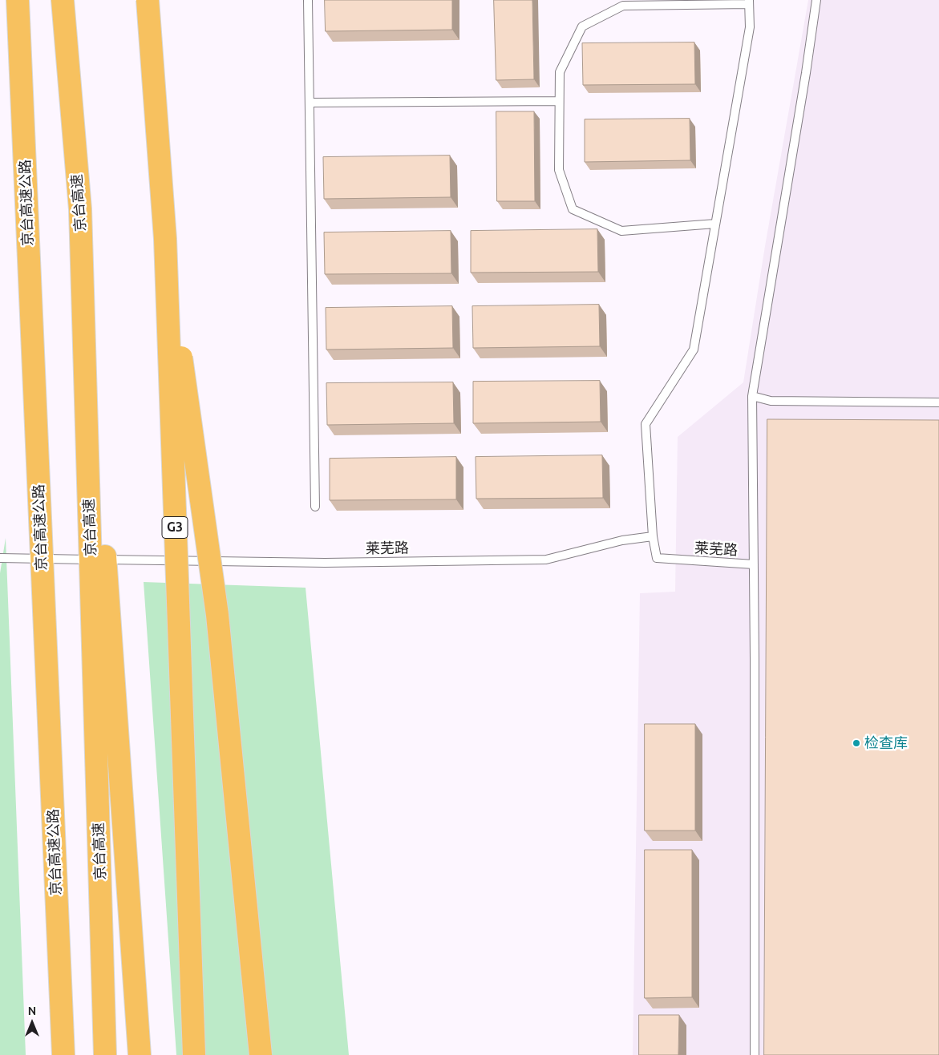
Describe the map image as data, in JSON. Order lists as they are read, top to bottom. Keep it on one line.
{"streets":{"highway":["京台高速公路","京台高速","G3"],"lane":["莱芜路"]},"places":["检查库"],"north":"top"}
